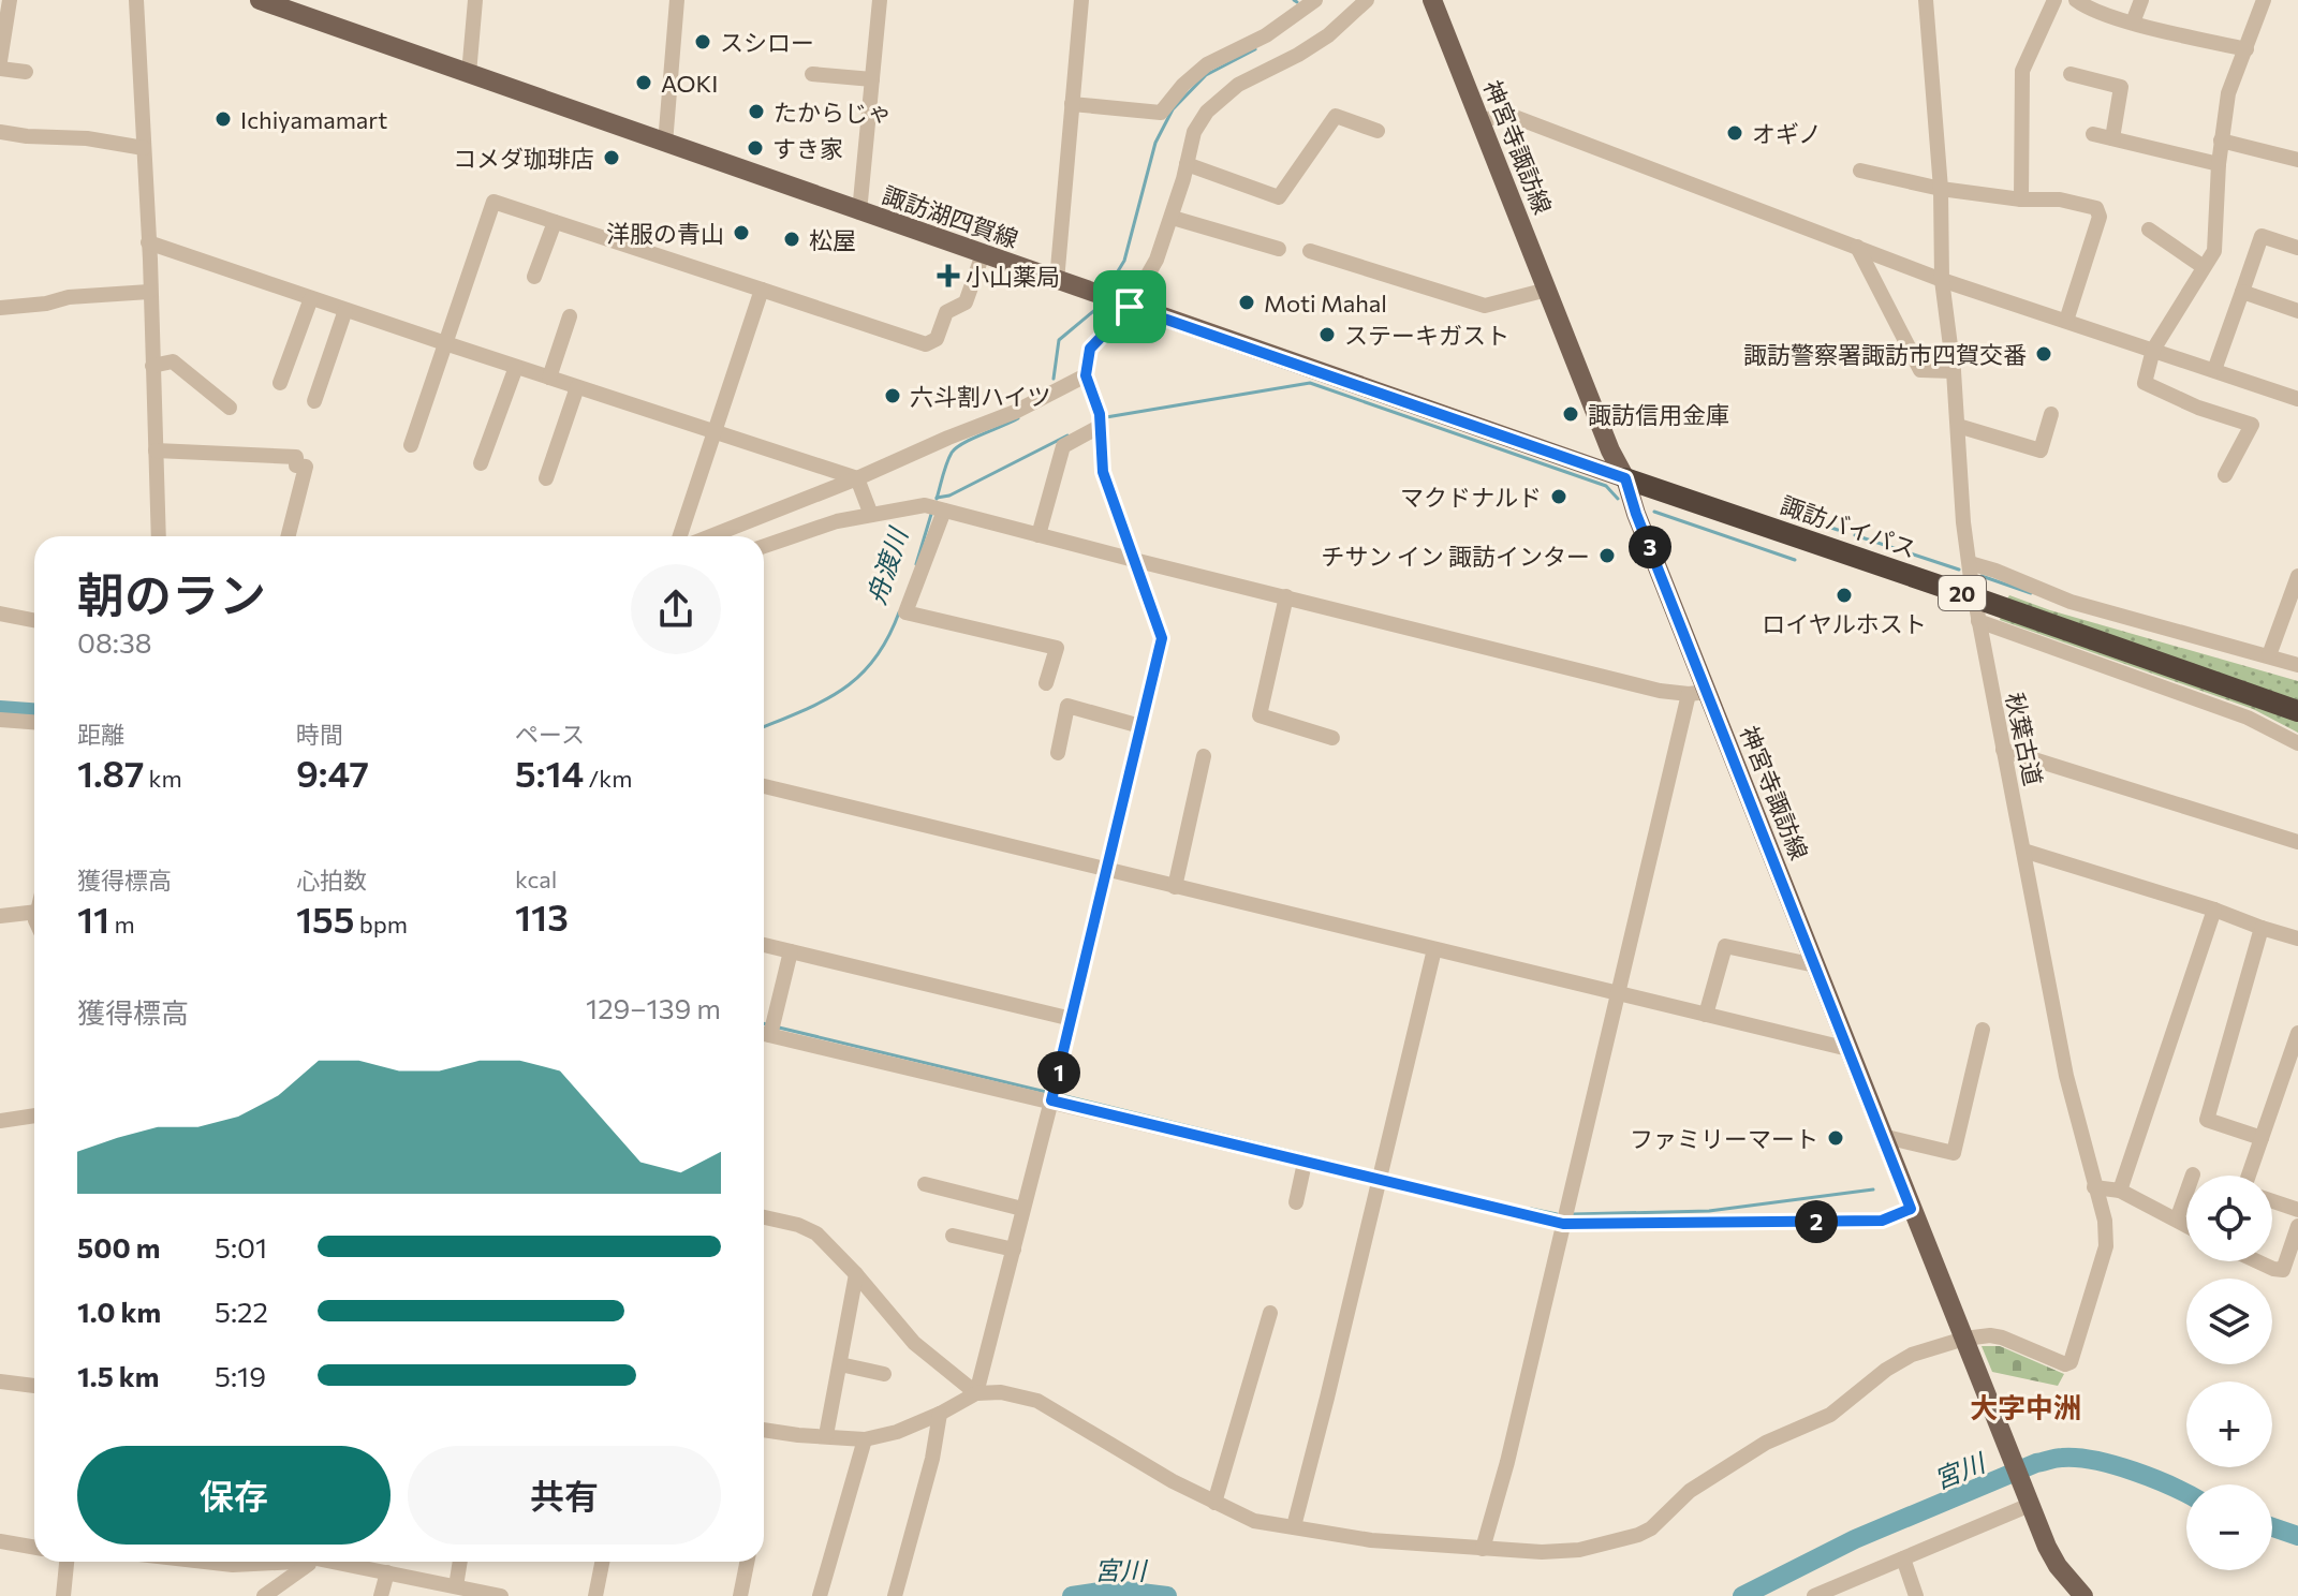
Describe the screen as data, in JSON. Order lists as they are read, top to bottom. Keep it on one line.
{"streets":{"highway":["諏訪バイパス","20"],"main road":["神宮寺諏訪線","諏訪湖四賀線"],"street":["秋葉古道"]},"crossings":[["神宮寺諏訪線","諏訪湖四賀線"],["神宮寺諏訪線","諏訪バイパス"],["神宮寺諏訪線","秋葉古道"],["諏訪湖四賀線","諏訪バイパス"],["諏訪バイパス","秋葉古道"]],"districts":["大字中洲"],"water":["舟渡川","宮川"],"places":{"other":["スシロー","AOKI","たからじゃ","Ichiyamamart","オギノ","すき家","コメダ珈琲店","洋服の青山","松屋","Moti Mahal","ステーキガスト","諏訪警察署諏訪市四賀交番","六斗割ハイツ","諏訪信用金庫","マクドナルド","チサン イン 諏訪インター","ロイヤルホスト","ファミリーマート"],"health":["小山薬局"]},"page":{"pins":["3","1","2"],"heading":["朝のラン","08:38"],"stats":[["距離","1.87 km"],["時間","9:47"],["ペース","5:14 /km"],["獲得標高","11 m"],["心拍数","155 bpm"],["kcal","113"]],"chart":["獲得標高","129–139 m"],"map_buttons":["+","−"],"list":[{"name":"500 m","note":"5:01"},{"name":"1.0 km","note":"5:22"},{"name":"1.5 km","note":"5:19"}],"buttons":["保存","共有"]}}
